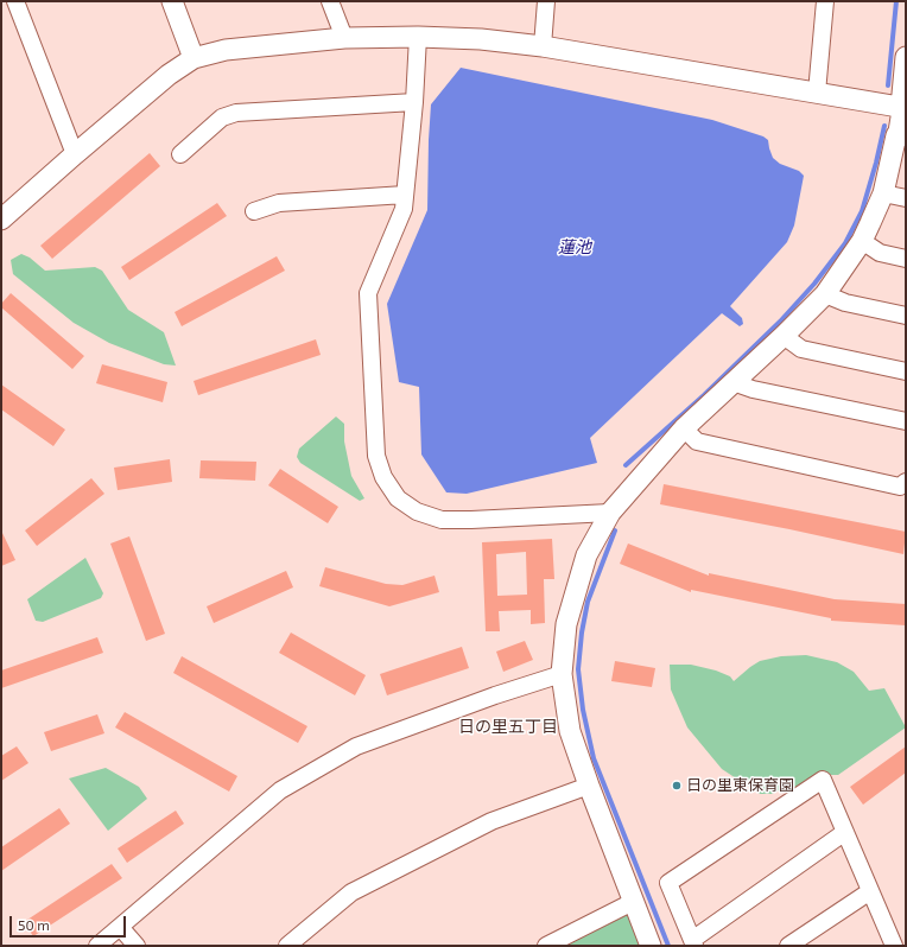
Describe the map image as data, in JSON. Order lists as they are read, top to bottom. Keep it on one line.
{"districts":["日の里五丁目"],"water":["蓮池"],"places":["日の里東保育園"],"scale_bar":"50 m"}
